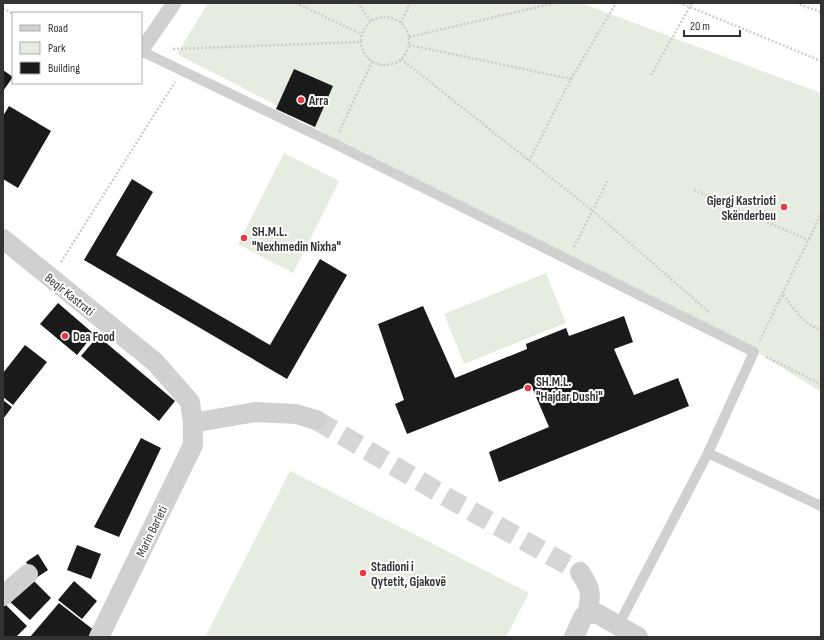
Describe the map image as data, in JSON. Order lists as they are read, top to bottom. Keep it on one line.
{"streets":{"street":["Beqir Kastrati","Marin Barleti"]},"crossings":[["Beqir Kastrati","Marin Barleti"]],"places":["Arra","Gjergj Kastrioti Skënderbeu","SH.M.L. \"Nexhmedin Nixha\"","Dea Food","SH.M.L. \"Hajdar Dushi\"","Stadioni i Qytetit, Gjakovë"],"legend":["Road","Park","Building"],"scale_bar":"20 m"}
